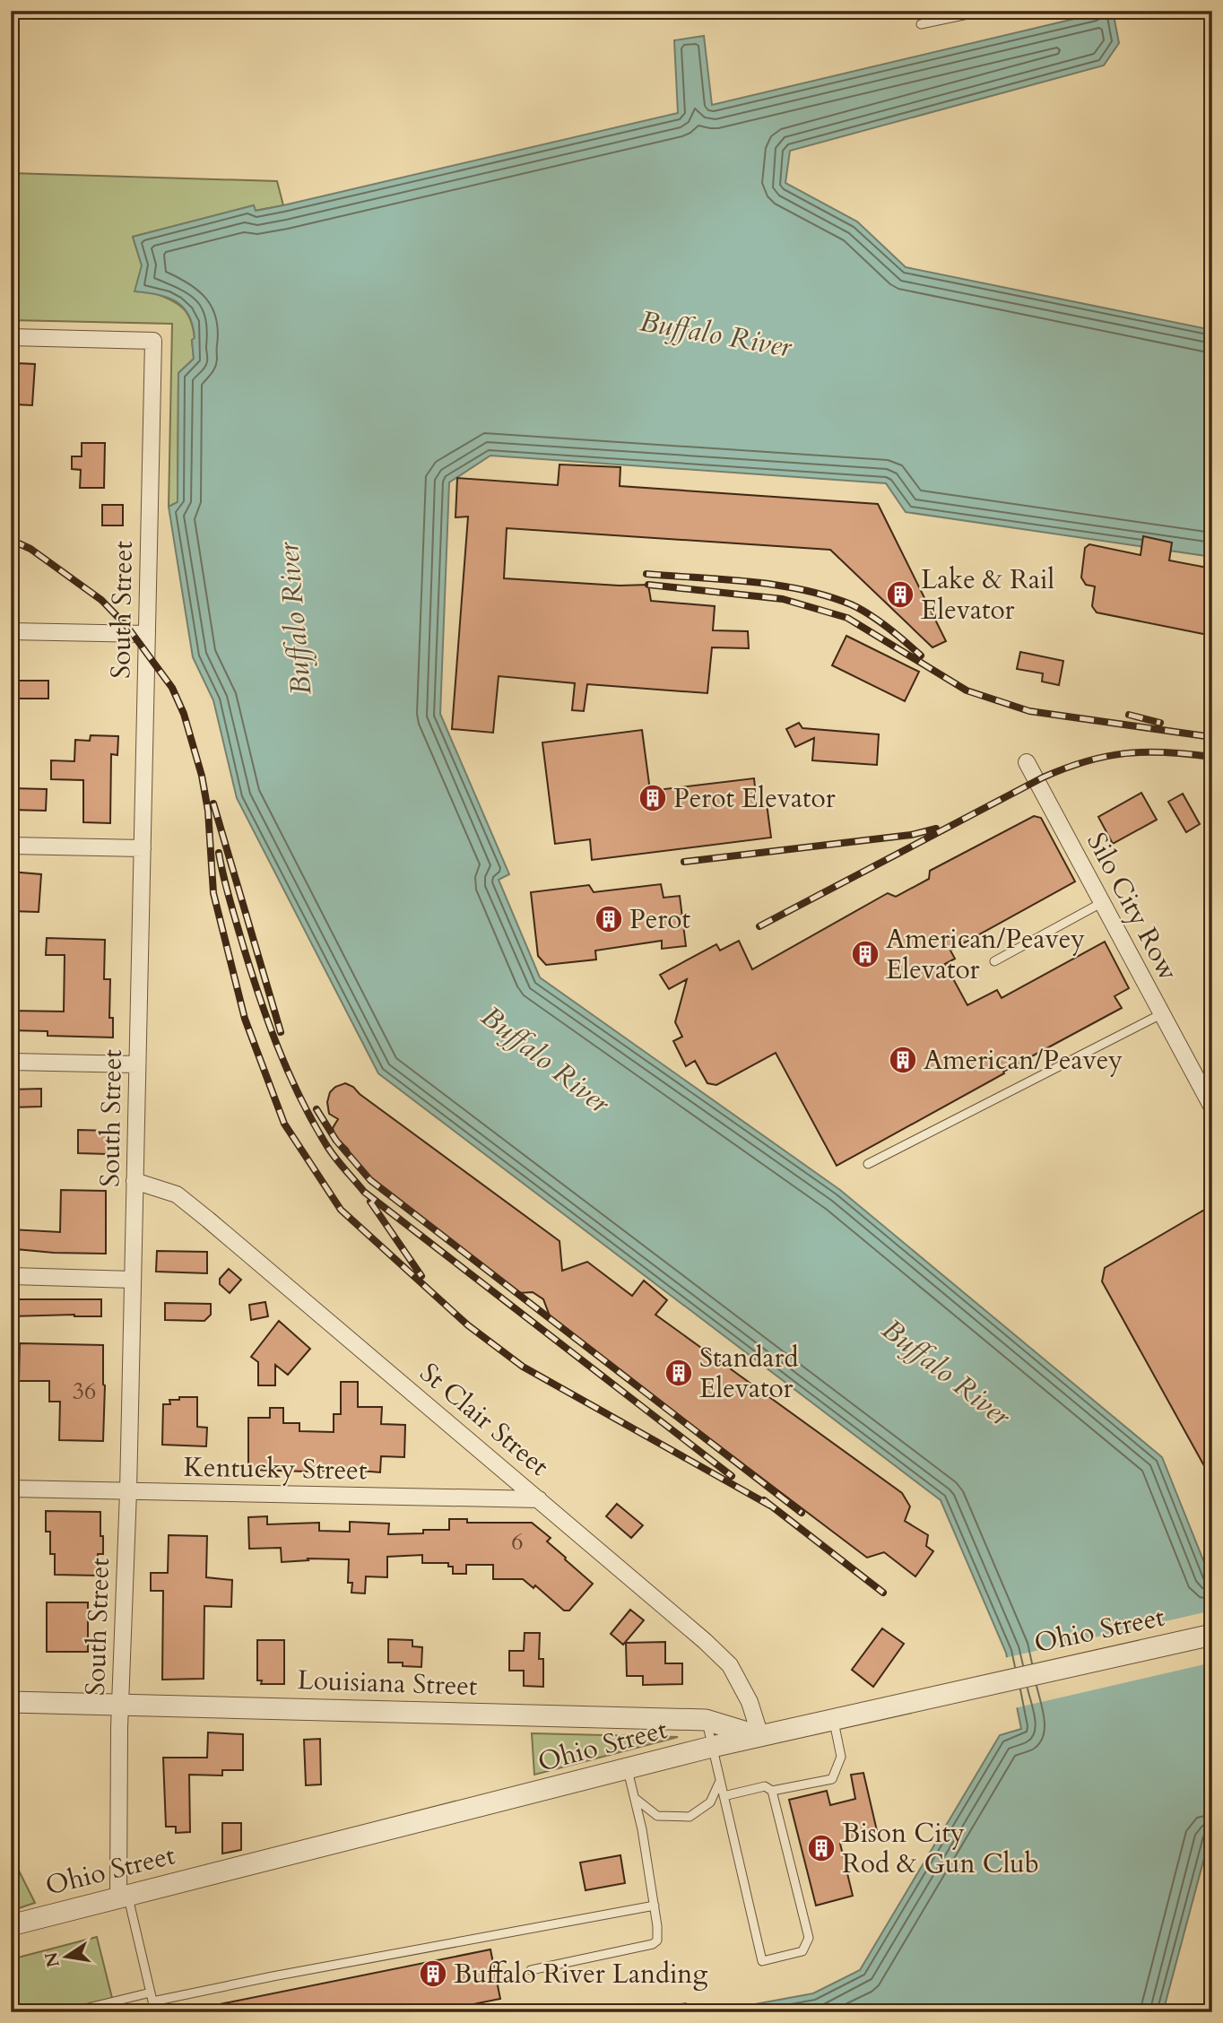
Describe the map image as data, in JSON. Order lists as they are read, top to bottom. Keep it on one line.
{"streets":{"street":["South Street","Silo City Row","St Clair Street","Kentucky Street","Ohio Street","Louisiana Street"]},"crossings":[["South Street","St Clair Street"],["South Street","Kentucky Street"],["South Street","Ohio Street"],["South Street","Louisiana Street"],["St Clair Street","Kentucky Street"],["St Clair Street","Ohio Street"],["St Clair Street","Louisiana Street"],["Ohio Street","Louisiana Street"]],"water":["Buffalo River"],"places":{"building":["Lake & Rail Elevator","Perot Elevator","Perot","American/Peavey Elevator","American/Peavey","Standard Elevator","Bison City Rod & Gun Club","Buffalo River Landing"]},"house_numbers":["36","6"],"north":"left"}
